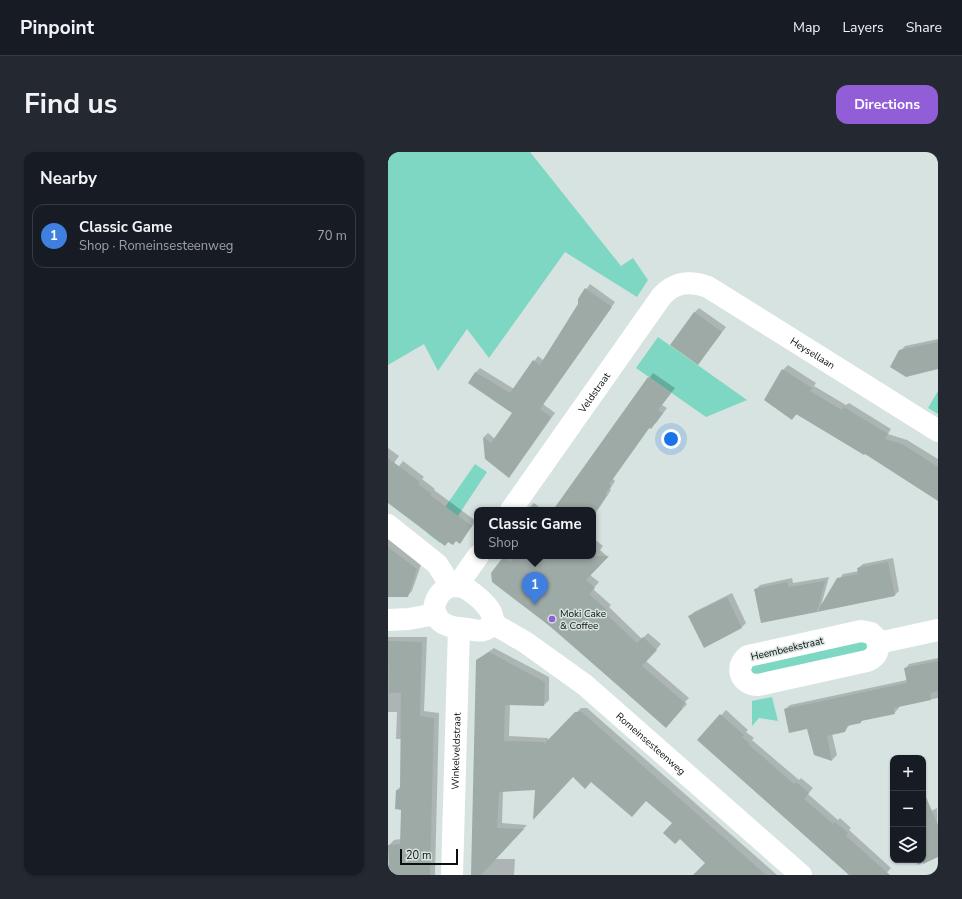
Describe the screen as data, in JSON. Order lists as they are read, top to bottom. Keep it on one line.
{"streets":{"street":["Heysellaan","Veldstraat","Heembeekstraat","Romeinsesteenweg","Winkelveldstraat"]},"crossings":[["Heysellaan","Veldstraat"],["Romeinsesteenweg","Winkelveldstraat"]],"places":["Moki Cake & Coffee"],"scale_bar":"20 m","page":{"header":"Pinpoint","nav":["Map","Layers","Share"],"title":"Find us","buttons":"Directions","heading":"Nearby","list":[{"mark":"1","name":"Classic Game","note":"Shop · Romeinsesteenweg","value":"70 m"}],"popup":["Classic Game","Shop"],"pins":"1","map_buttons":["+","−"],"scale":"20 m"}}
